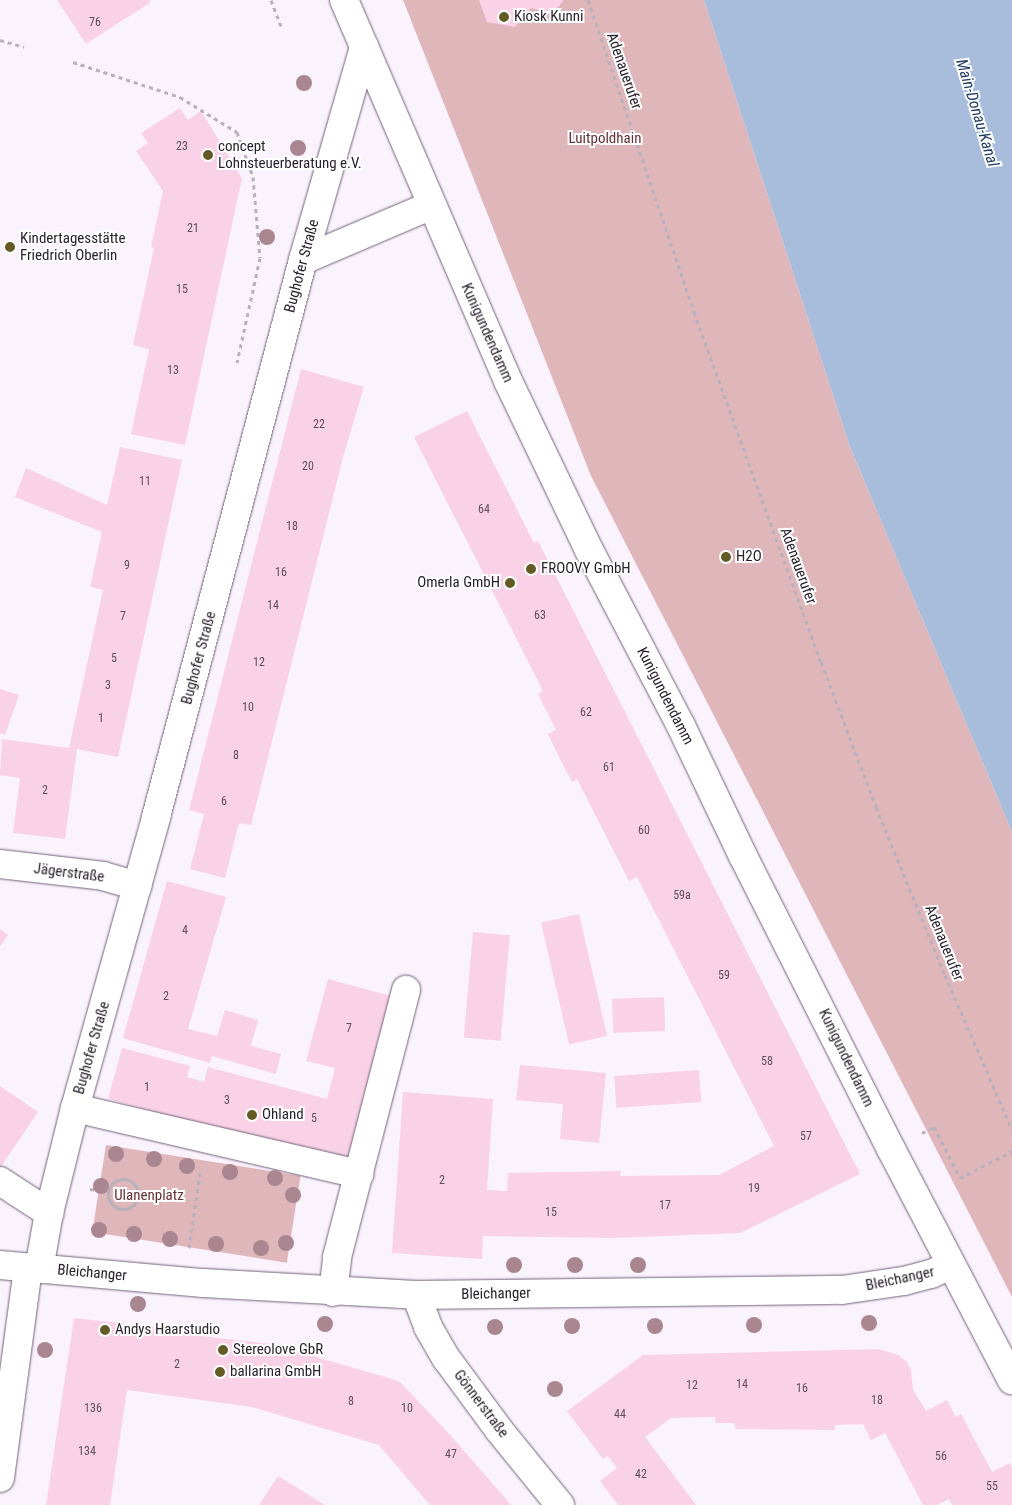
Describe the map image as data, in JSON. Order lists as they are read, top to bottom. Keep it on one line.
{"streets":{"street":["Bughofer Straße","Kunigundendamm","Jägerstraße","Bleichanger","Gönnerstraße"],"path":["Adenauerufer"]},"crossings":[["Bughofer Straße","Kunigundendamm"],["Bughofer Straße","Jägerstraße"],["Bughofer Straße","Bleichanger"],["Kunigundendamm","Bleichanger"],["Bleichanger","Gönnerstraße"]],"water":["Main-Donau-Kanal"],"parks":["Luitpoldhain","Ulanenplatz"],"places":["Kiosk Kunni","concept Lohnsteuerberatung e.V.","Kindertagesstätte Friedrich Oberlin","H2O","FROOVY GmbH","Omerla GmbH","Ohland","Andys Haarstudio","Stereolove GbR","ballarina GmbH"],"house_numbers":["76","23","21","15","13","22","20","11","64","18","9","16","14","63","7","5","12","3","10","62","1","8","61","2","6","60","59a","4","59","2","7","58","1","3","5","57","2","19","17","15","2","14","12","16","18","8","136","10","44","134","47","56","42","55"]}
